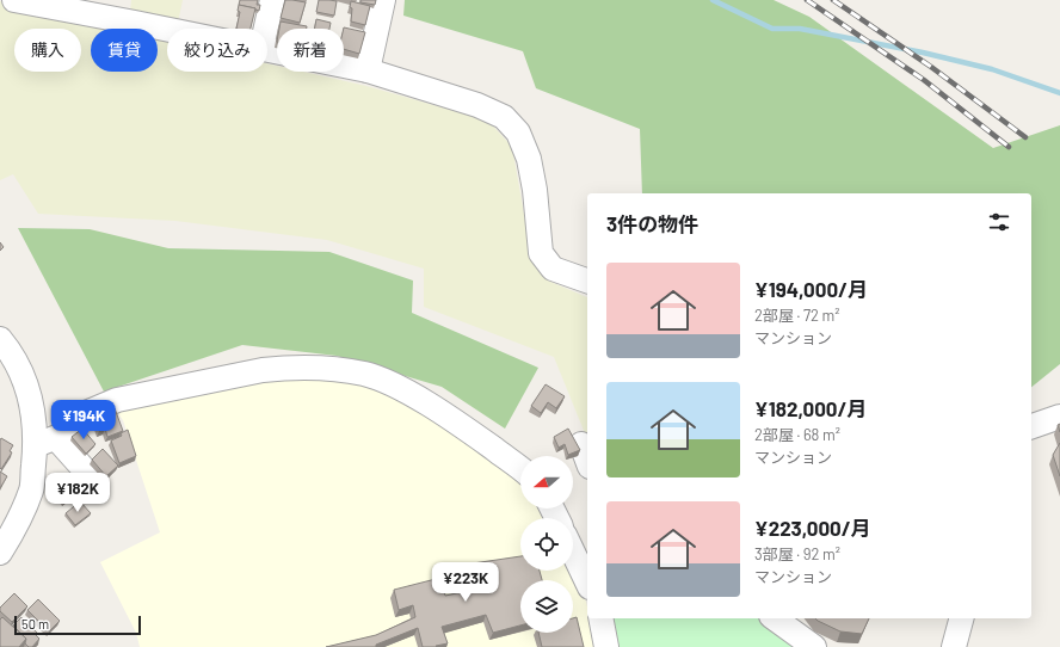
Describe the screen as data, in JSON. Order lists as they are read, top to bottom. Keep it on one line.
{"scale_bar":"50 m","north":"left","page":{"chip":["購入","賃貸","絞り込み","新着"],"heading":"3件の物件","list":[{"name":"¥194,000/月","note":"2部屋 · 72 m² · マンション"},{"name":"¥182,000/月","note":"2部屋 · 68 m² · マンション"},{"name":"¥223,000/月","note":"3部屋 · 92 m² · マンション"}],"price":["¥194K","¥182K","¥223K"],"scale":"50 m"}}
